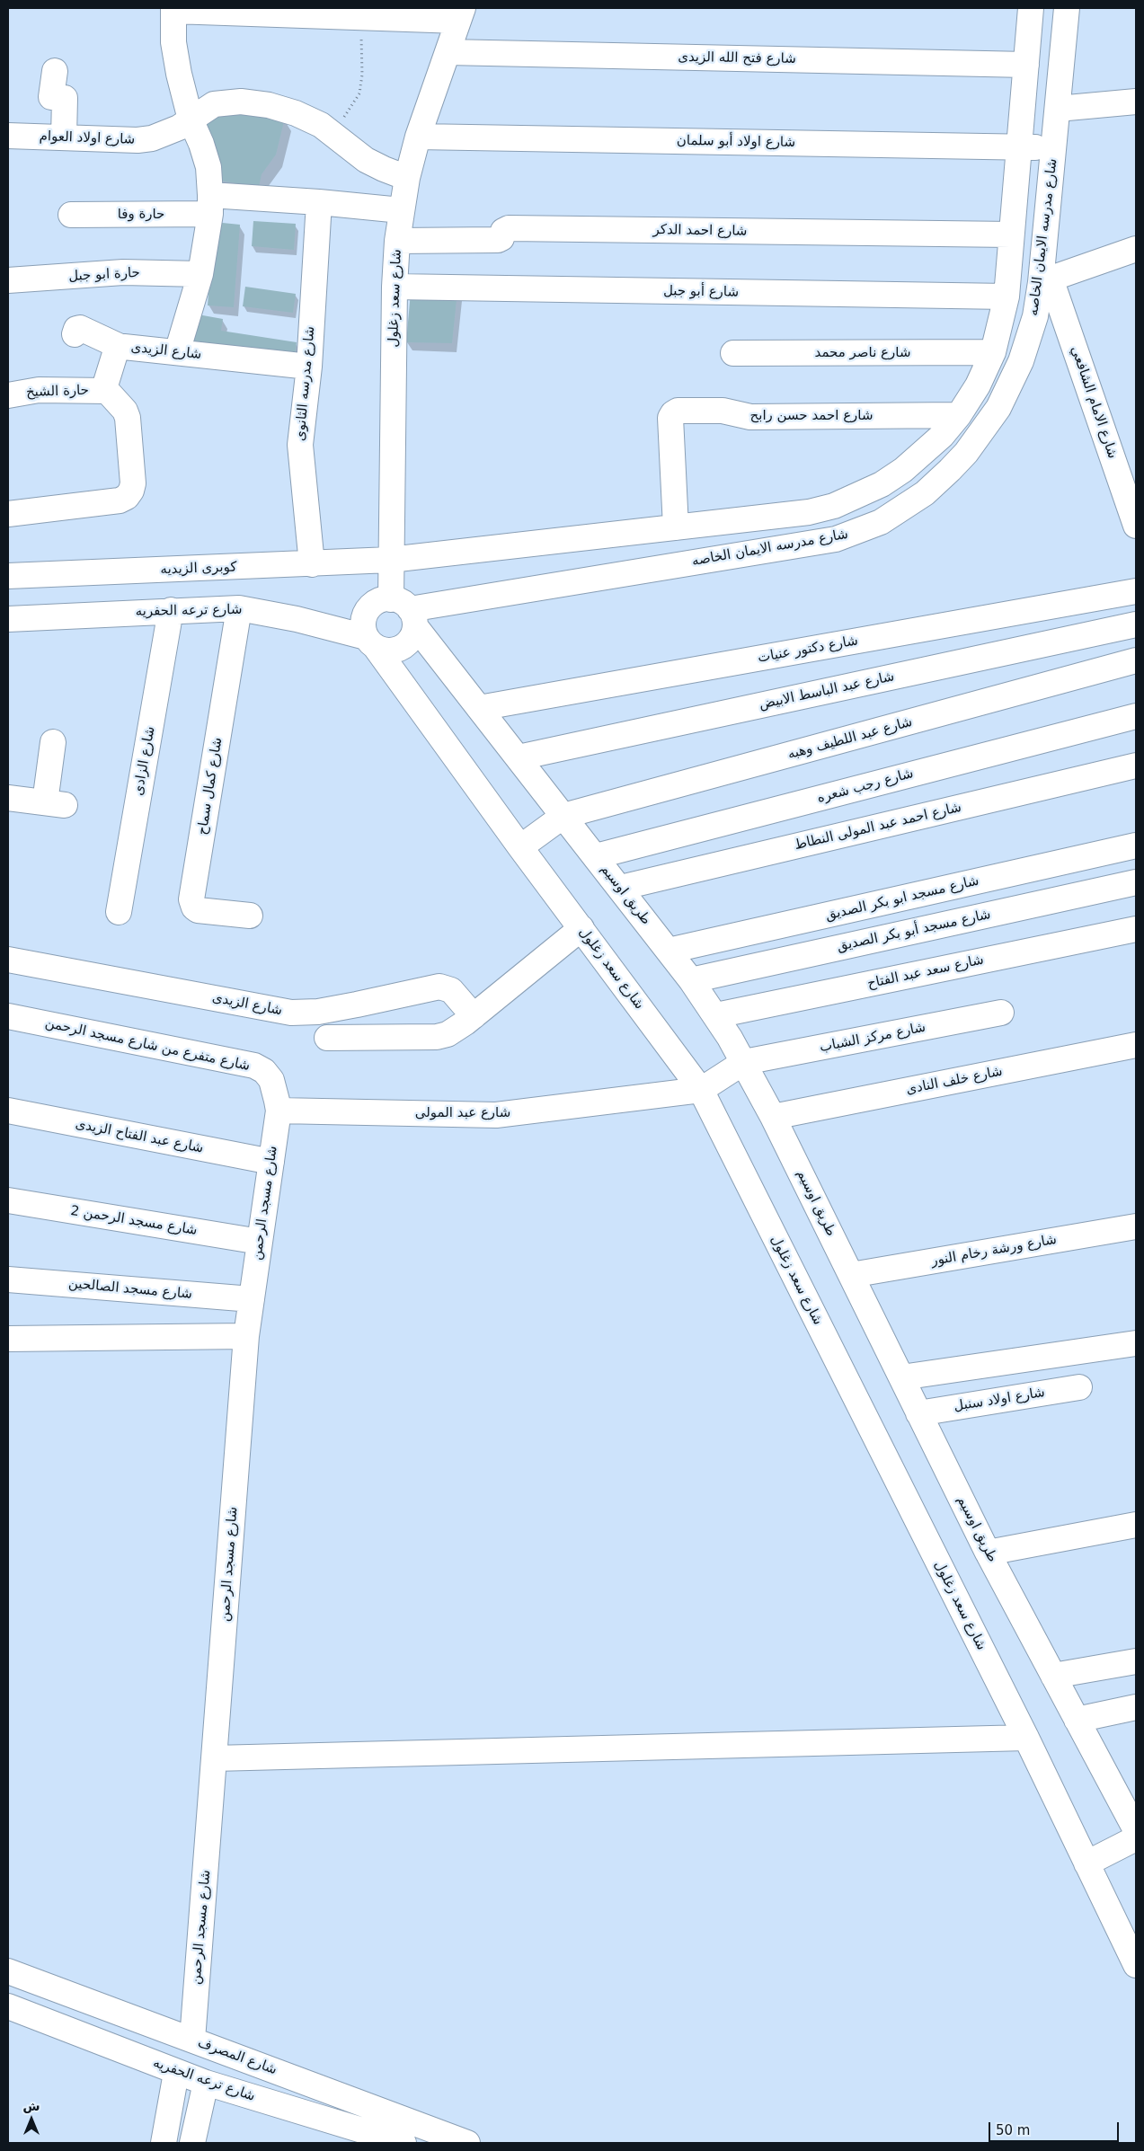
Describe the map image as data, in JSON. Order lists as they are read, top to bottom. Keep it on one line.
{"streets":{"street":["شارع فتح الله الزيدى","شارع اولاد العوام","شارع اولاد أبو سلمان","حارة وفا","شارع احمد الدكر","شارع مدرسه الايمان الخاصه","حارة ابو جبل","شارع أبو جبل","شارع سعد زغلول","شارع الزيدى","شارع ناصر محمد","شارع مدرسه الثانوى","حارة الشيخ","شارع الامام الشافعي","شارع احمد حسن رابح","كوبرى الزيديه","شارع ترعه الحفريه","شارع دكتور عنيات","شارع عبد الباسط الابيض","شارع عبد اللطيف وهبه","شارع الزادى","شارع كمال سماح","شارع رجب شعره","شارع احمد عبد المولى النطاط","طريق اوسيم","شارع مسجد ابو بكر الصديق","شارع مسجد أبو بكر الصديق","شارع سعد عبد الفتاح","شارع مركز الشباب","شارع متفرع من شارع مسجد الرحمن","شارع خلف النادى","شارع عبد المولى","شارع عبد الفتاح الزيدى","شارع مسجد الرحمن","شارع مسجد الرحمن 2","شارع ورشة رخام النور","شارع مسجد الصالحين","شارع اولاد سنبل","شارع المصرف"]},"crossings":[["شارع فتح الله الزيدى","شارع سعد زغلول"],["شارع اولاد العوام","شارع سعد زغلول"],["شارع اولاد أبو سلمان","شارع مدرسه الايمان الخاصه"],["شارع اولاد أبو سلمان","شارع سعد زغلول"],["حارة وفا","شارع سعد زغلول"],["حارة وفا","شارع مدرسه الثانوى"],["شارع احمد الدكر","شارع سعد زغلول"],["شارع مدرسه الايمان الخاصه","شارع أبو جبل"],["شارع مدرسه الايمان الخاصه","شارع سعد زغلول"],["شارع مدرسه الايمان الخاصه","شارع الامام الشافعي"],["شارع مدرسه الايمان الخاصه","شارع ترعه الحفريه"],["شارع مدرسه الايمان الخاصه","طريق اوسيم"],["شارع أبو جبل","شارع سعد زغلول"],["شارع سعد زغلول","كوبرى الزيديه"],["شارع سعد زغلول","شارع ترعه الحفريه"],["شارع سعد زغلول","طريق اوسيم"],["شارع سعد زغلول","شارع عبد المولى"],["شارع الزيدى","شارع مدرسه الثانوى"],["شارع الزيدى","حارة الشيخ"],["شارع مدرسه الثانوى","كوبرى الزيديه"],["شارع ترعه الحفريه","شارع الزادى"],["شارع ترعه الحفريه","شارع كمال سماح"],["شارع ترعه الحفريه","طريق اوسيم"],["شارع دكتور عنيات","طريق اوسيم"],["شارع عبد الباسط الابيض","طريق اوسيم"],["شارع عبد اللطيف وهبه","طريق اوسيم"],["شارع رجب شعره","طريق اوسيم"],["شارع احمد عبد المولى النطاط","طريق اوسيم"],["طريق اوسيم","شارع مسجد ابو بكر الصديق"],["طريق اوسيم","شارع مسجد أبو بكر الصديق"],["طريق اوسيم","شارع سعد عبد الفتاح"],["طريق اوسيم","شارع مركز الشباب"],["طريق اوسيم","شارع خلف النادى"],["طريق اوسيم","شارع ورشة رخام النور"],["طريق اوسيم","شارع اولاد سنبل"],["شارع متفرع من شارع مسجد الرحمن","شارع عبد المولى"],["شارع متفرع من شارع مسجد الرحمن","شارع مسجد الرحمن"],["شارع عبد المولى","شارع مسجد الرحمن"],["شارع عبد الفتاح الزيدى","شارع مسجد الرحمن"],["شارع مسجد الرحمن","شارع مسجد الرحمن 2"],["شارع مسجد الرحمن","شارع مسجد الصالحين"],["شارع مسجد الرحمن","شارع المصرف"]],"scale_bar":"50 m","north":"top"}
